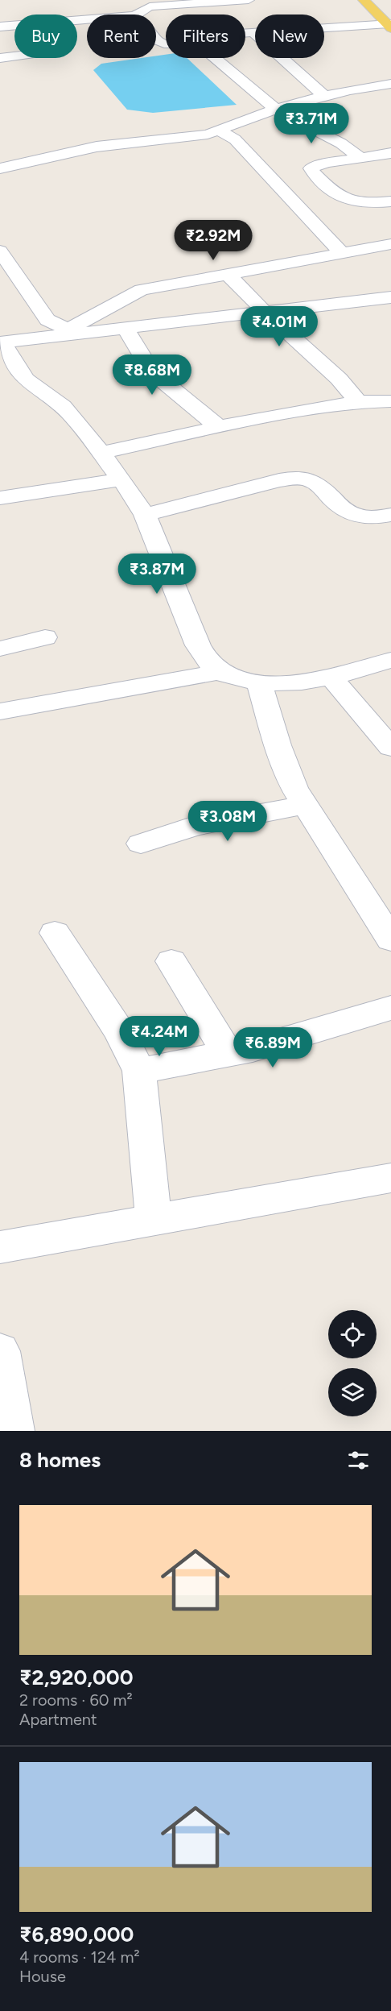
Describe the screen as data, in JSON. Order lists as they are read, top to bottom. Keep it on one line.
{"page":{"chip":["Buy","Rent","Filters","New"],"price":["₹3.71M","₹2.92M","₹4.01M","₹8.68M","₹3.87M","₹3.08M","₹4.24M","₹6.89M"],"heading":"8 homes","list":[{"name":"₹2,920,000","note":"2 rooms · 60 m² · Apartment"},{"name":"₹6,890,000","note":"4 rooms · 124 m² · House"}]}}
